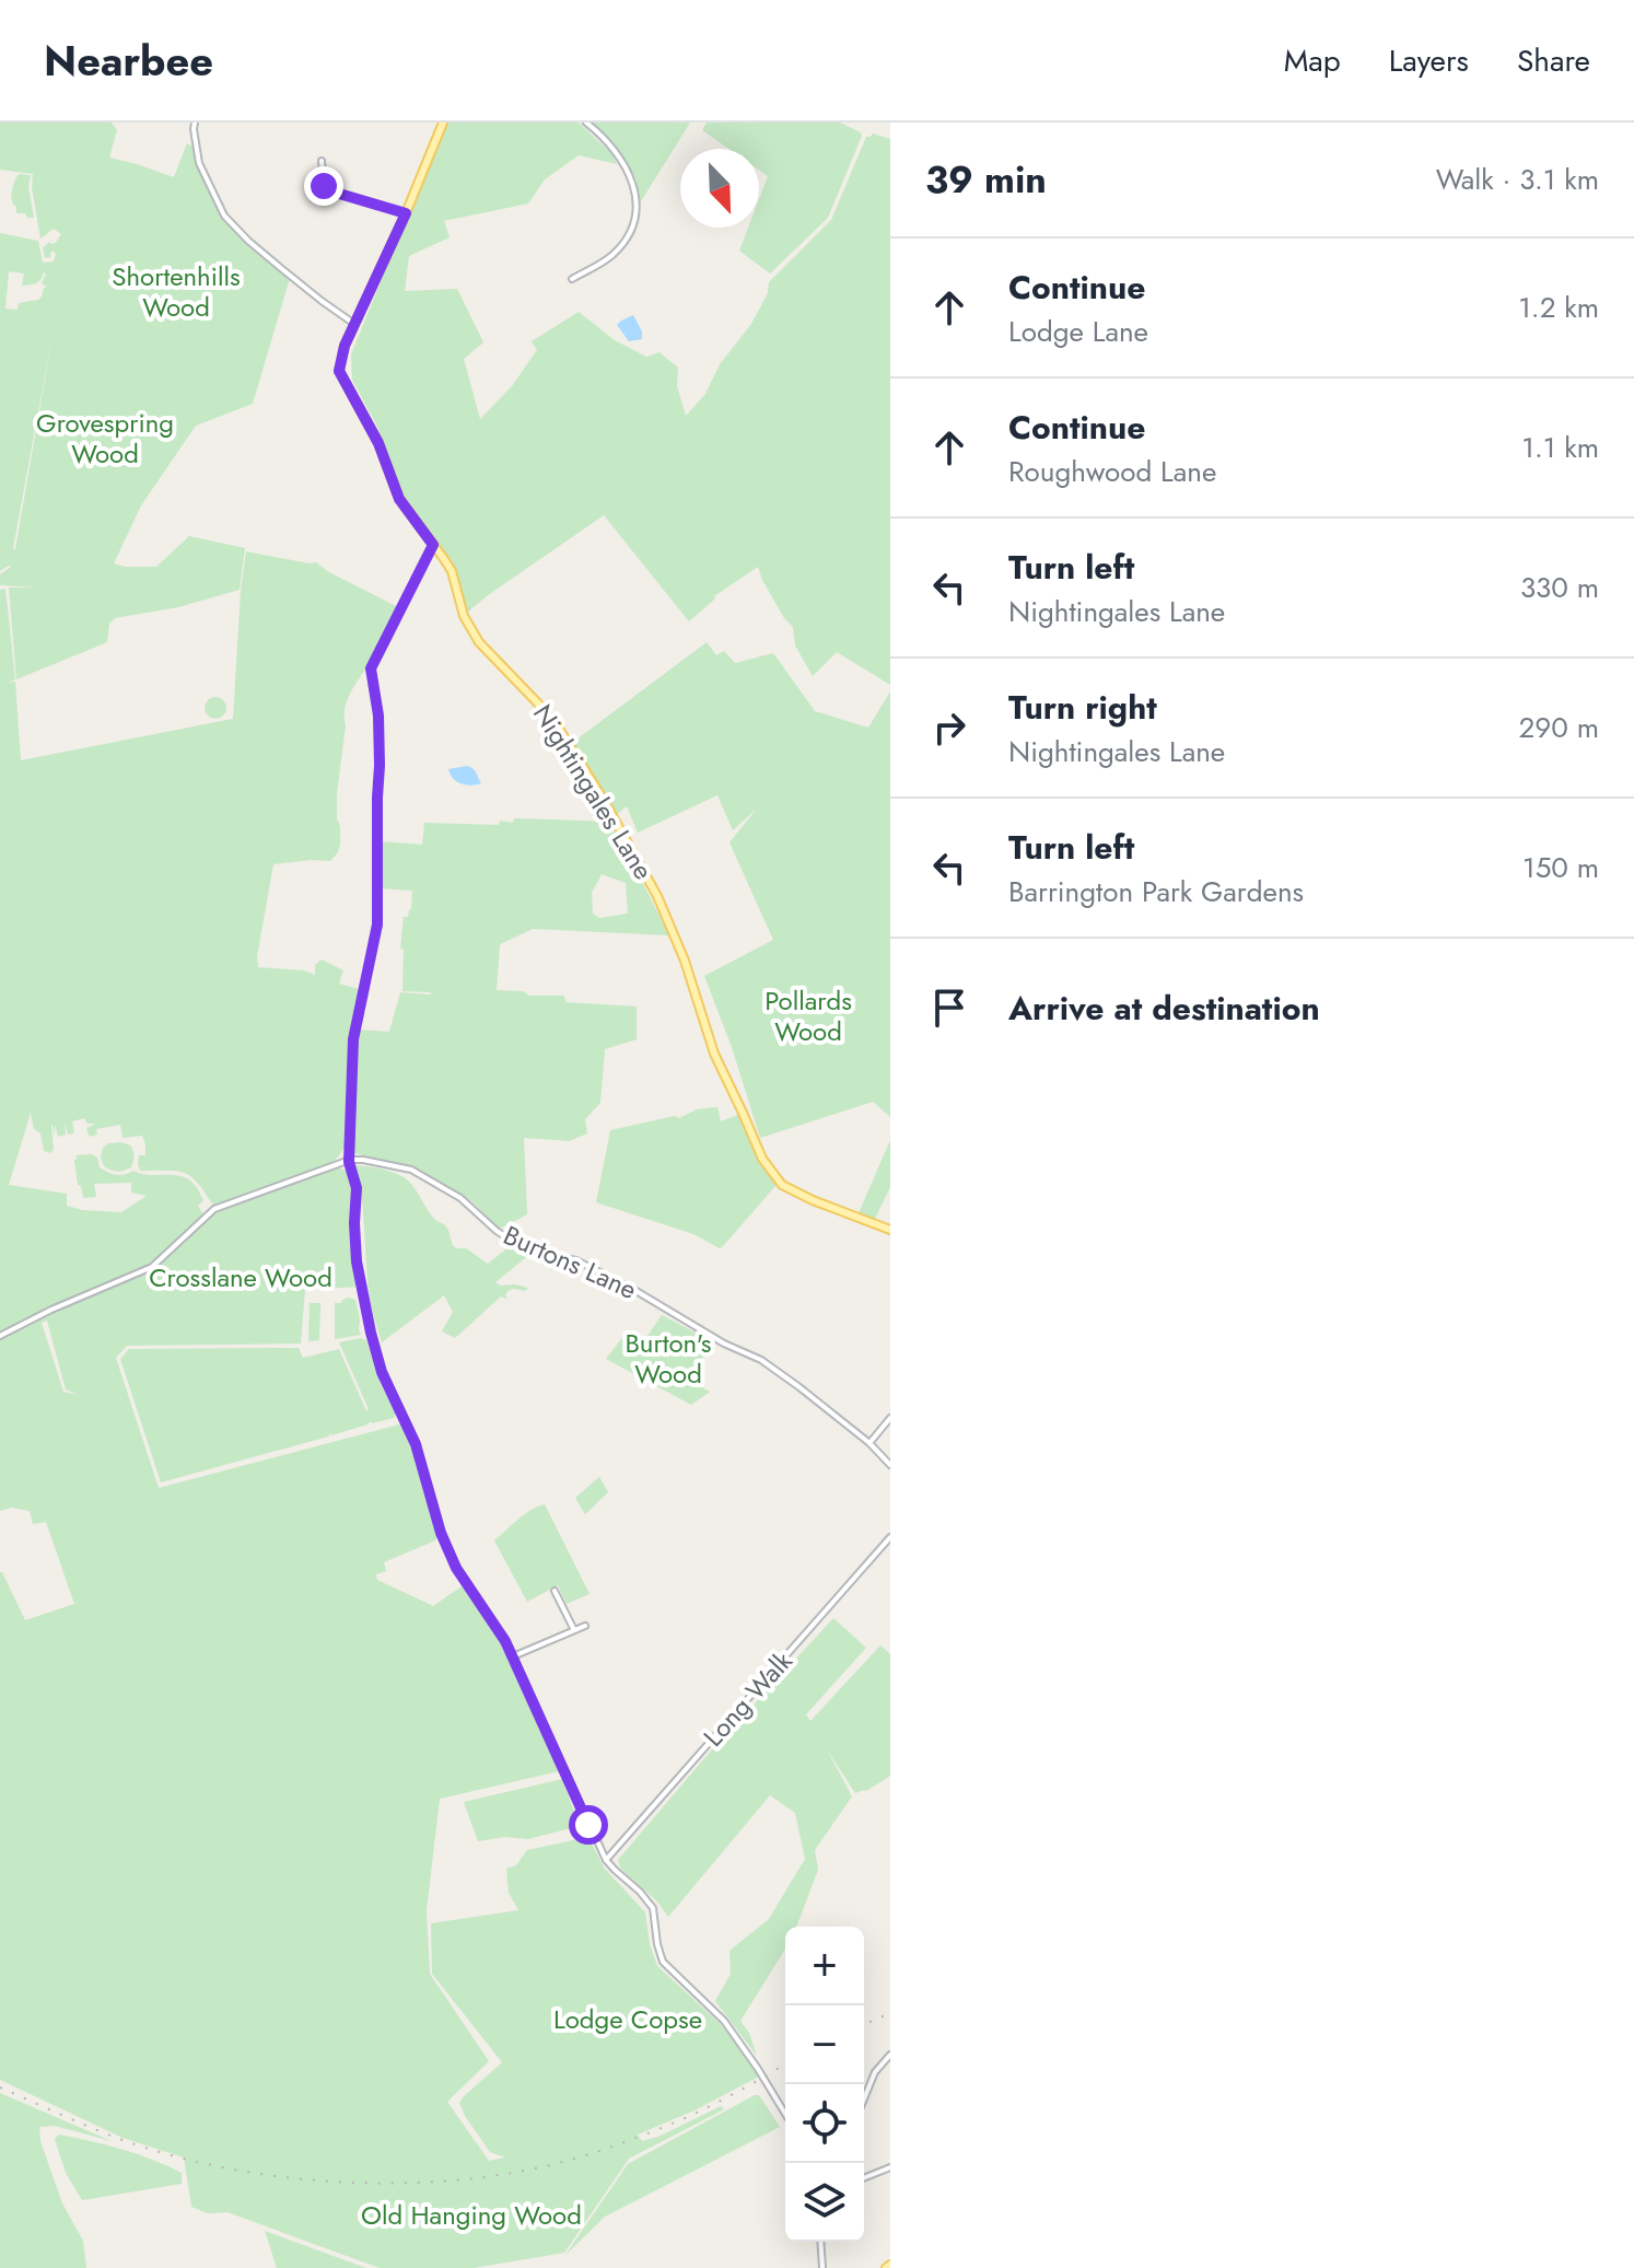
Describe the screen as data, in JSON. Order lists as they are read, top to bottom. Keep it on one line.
{"streets":{"main road":["Nightingales Lane"],"street":["Burtons Lane","Long Walk"]},"parks":["Shortenhills Wood","Grovespring Wood","Pollards Wood","Crosslane Wood","Burton's Wood","Lodge Copse","Old Hanging Wood"],"north":"bottom right","page":{"header":"Nearbee","nav":["Map","Layers","Share"],"heading":["39 min","Walk · 3.1 km"],"list":[["Continue","Lodge Lane","1.2 km"],["Continue","Roughwood Lane","1.1 km"],["Turn left","Nightingales Lane","330 m"],["Turn right","Nightingales Lane","290 m"],["Turn left","Barrington Park Gardens","150 m"],"Arrive at destination"],"map_buttons":["+","−"]}}
